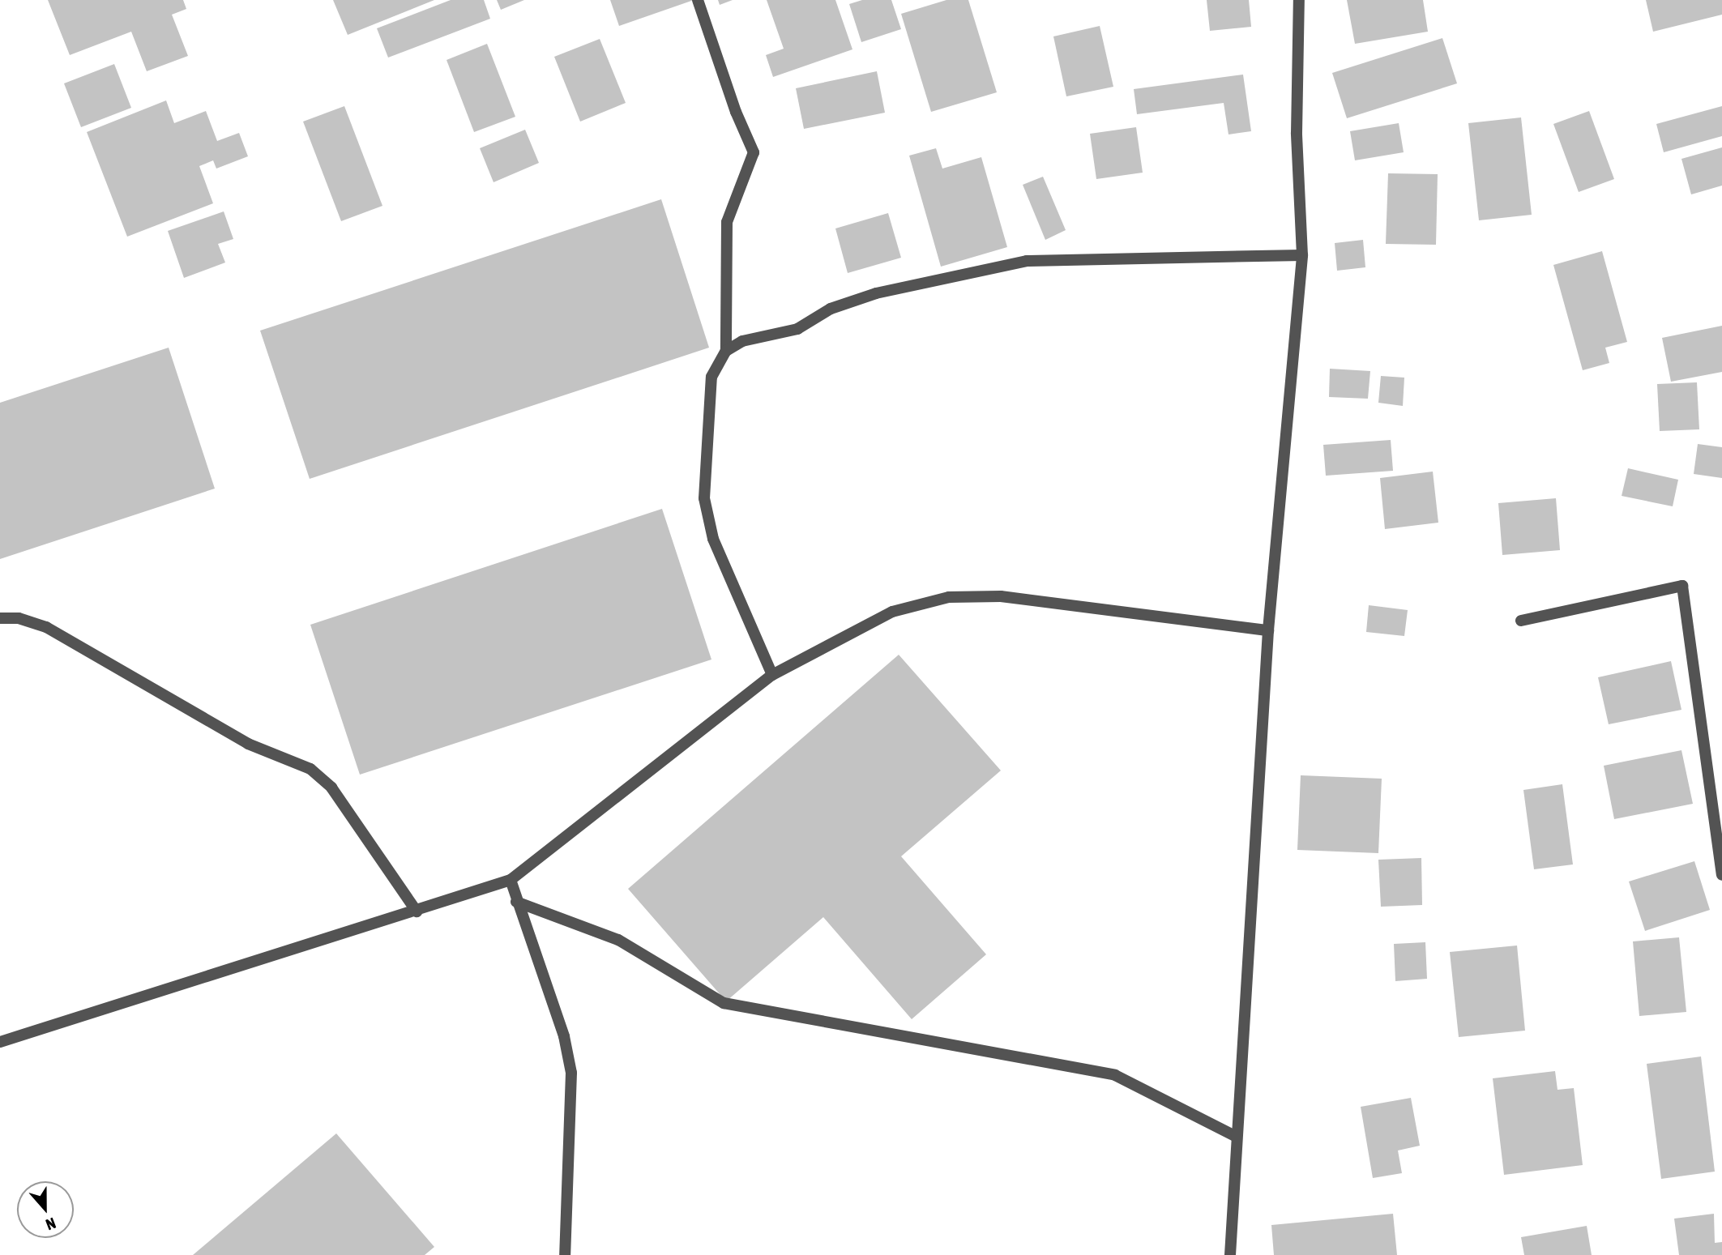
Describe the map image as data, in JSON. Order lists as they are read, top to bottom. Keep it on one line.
{"north":"bottom"}
